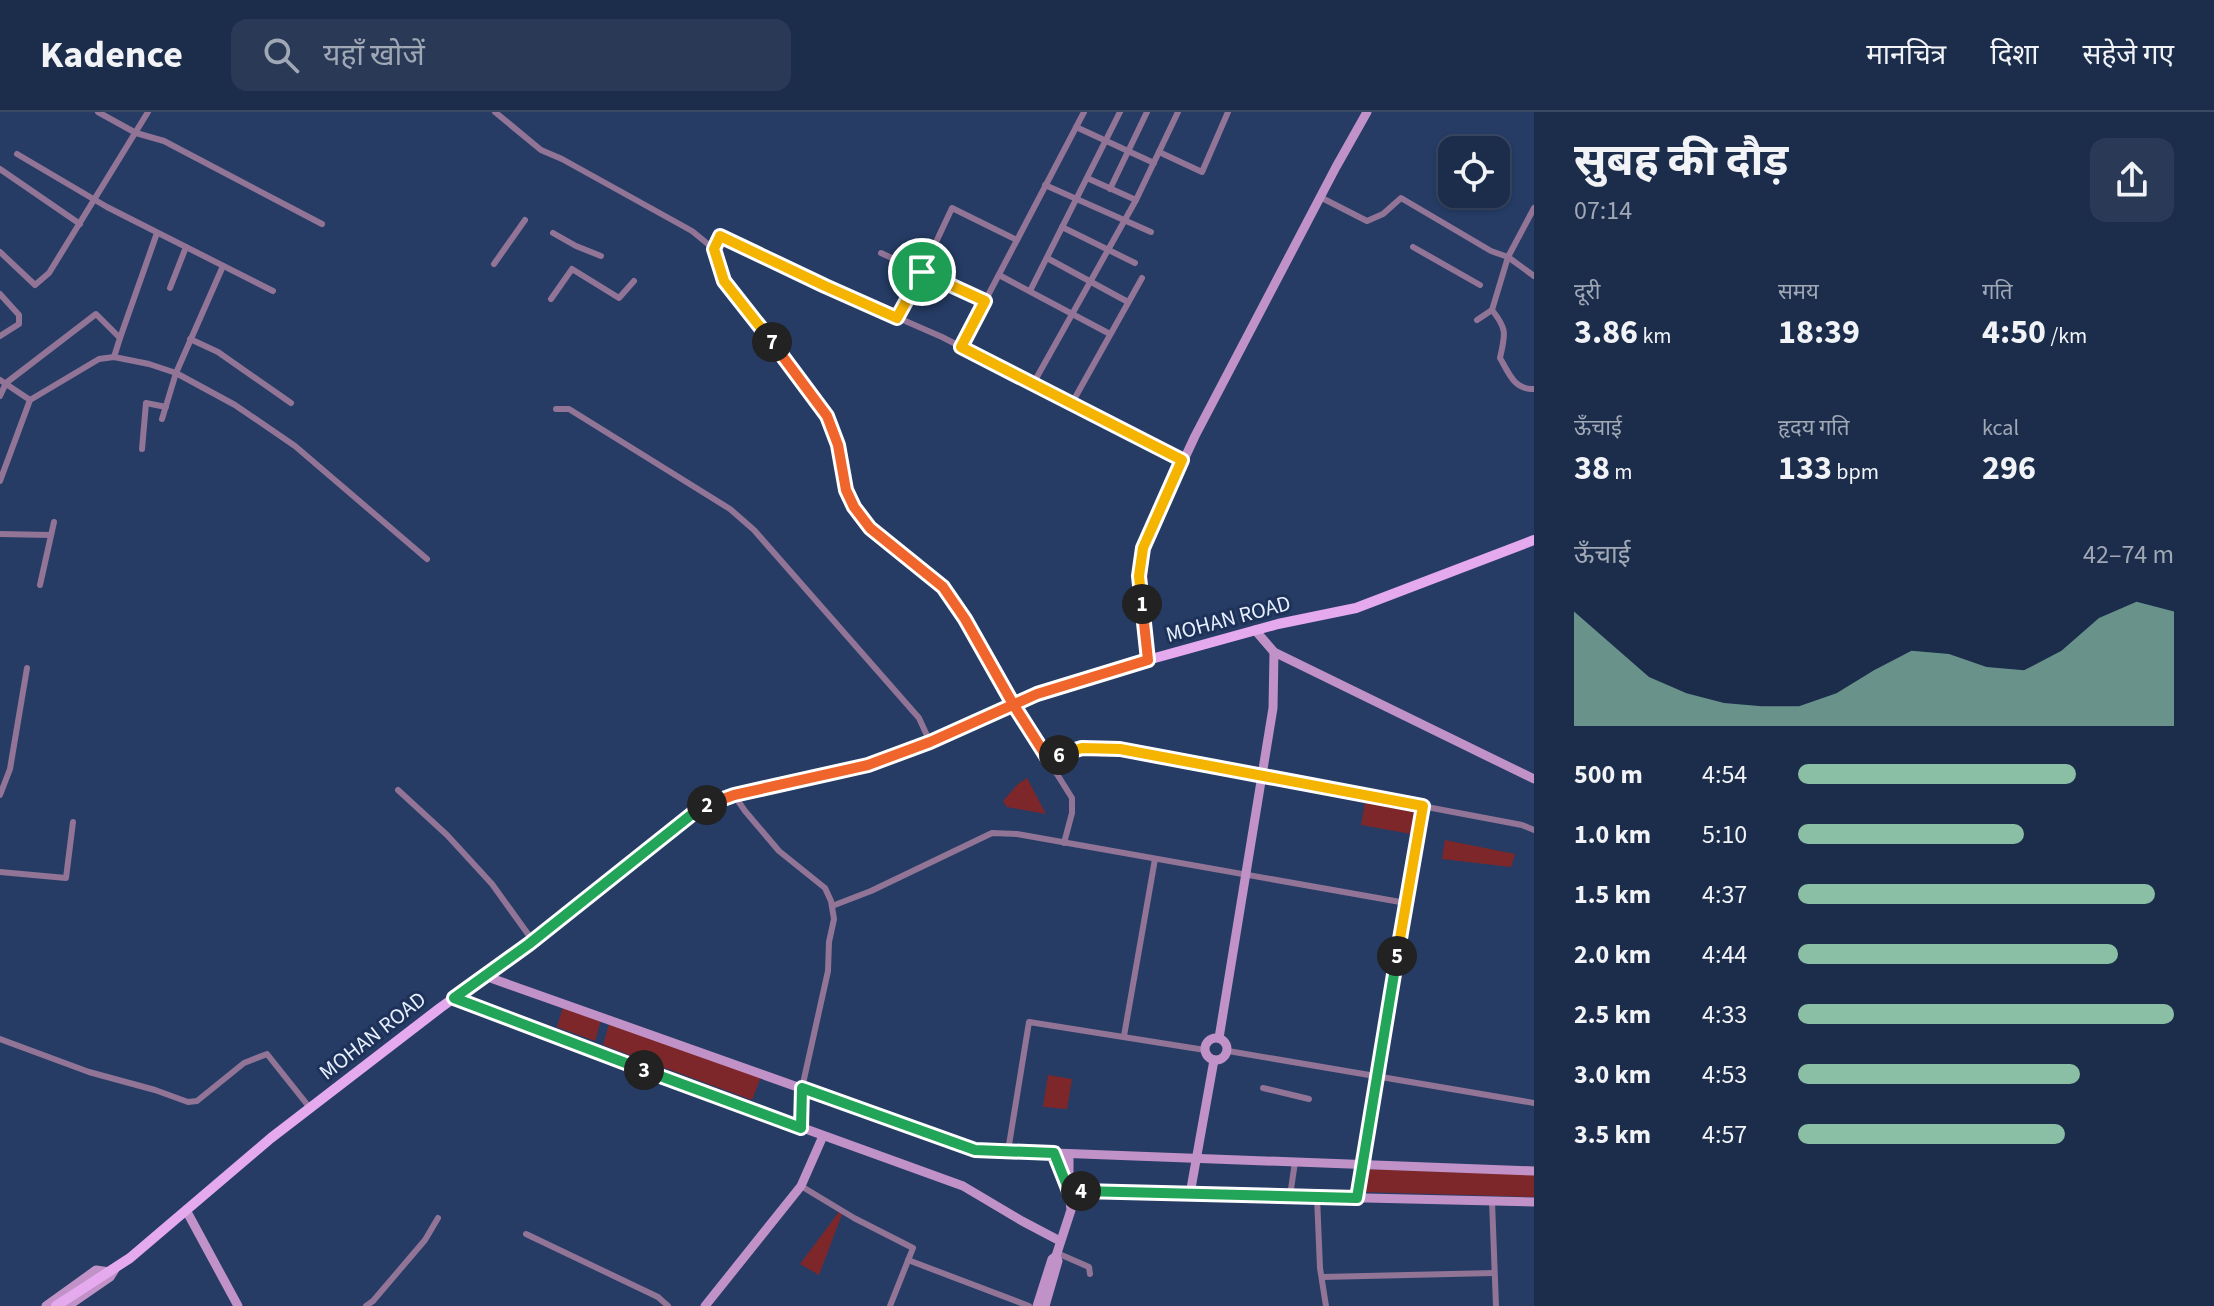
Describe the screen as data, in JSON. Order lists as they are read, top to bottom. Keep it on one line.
{"streets":{"main road":["MOHAN ROAD"]},"page":{"header":"Kadence","search":"यहाँ खोजें","nav":["मानचित्र","दिशा","सहेजे गए"],"heading":["सुबह की दौड़","07:14"],"stats":[["दूरी","3.86 km"],["समय","18:39"],["गति","4:50 /km"],["ऊँचाई","38 m"],["हृदय गति","133 bpm"],["kcal","296"]],"pins":["7","1","6","2","5","3","4"],"chart":["ऊँचाई","42–74 m"],"list":[{"name":"500 m","note":"4:54"},{"name":"1.0 km","note":"5:10"},{"name":"1.5 km","note":"4:37"},{"name":"2.0 km","note":"4:44"},{"name":"2.5 km","note":"4:33"},{"name":"3.0 km","note":"4:53"},{"name":"3.5 km","note":"4:57"}]}}
